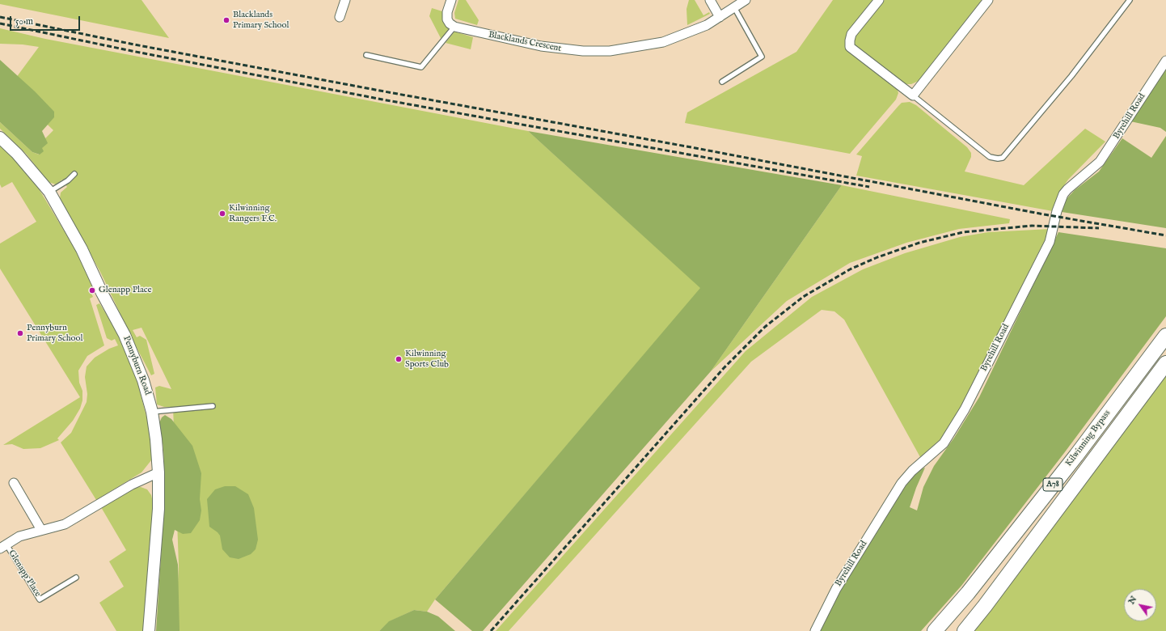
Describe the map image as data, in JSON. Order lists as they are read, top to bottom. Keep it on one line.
{"streets":{"highway":["Kilwinning Bypass","A78"],"street":["Blacklands Crescent","Byrehill Road","Pennyburn Road","Glenapp Place"]},"crossings":[["Pennyburn Road","Glenapp Place"]],"places":["Blacklands Primary School","Kilwinning Rangers F.C.","Glenapp Place","Pennyburn Primary School","Kilwinning Sports Club"],"scale_bar":"50 m","north":"top left"}
